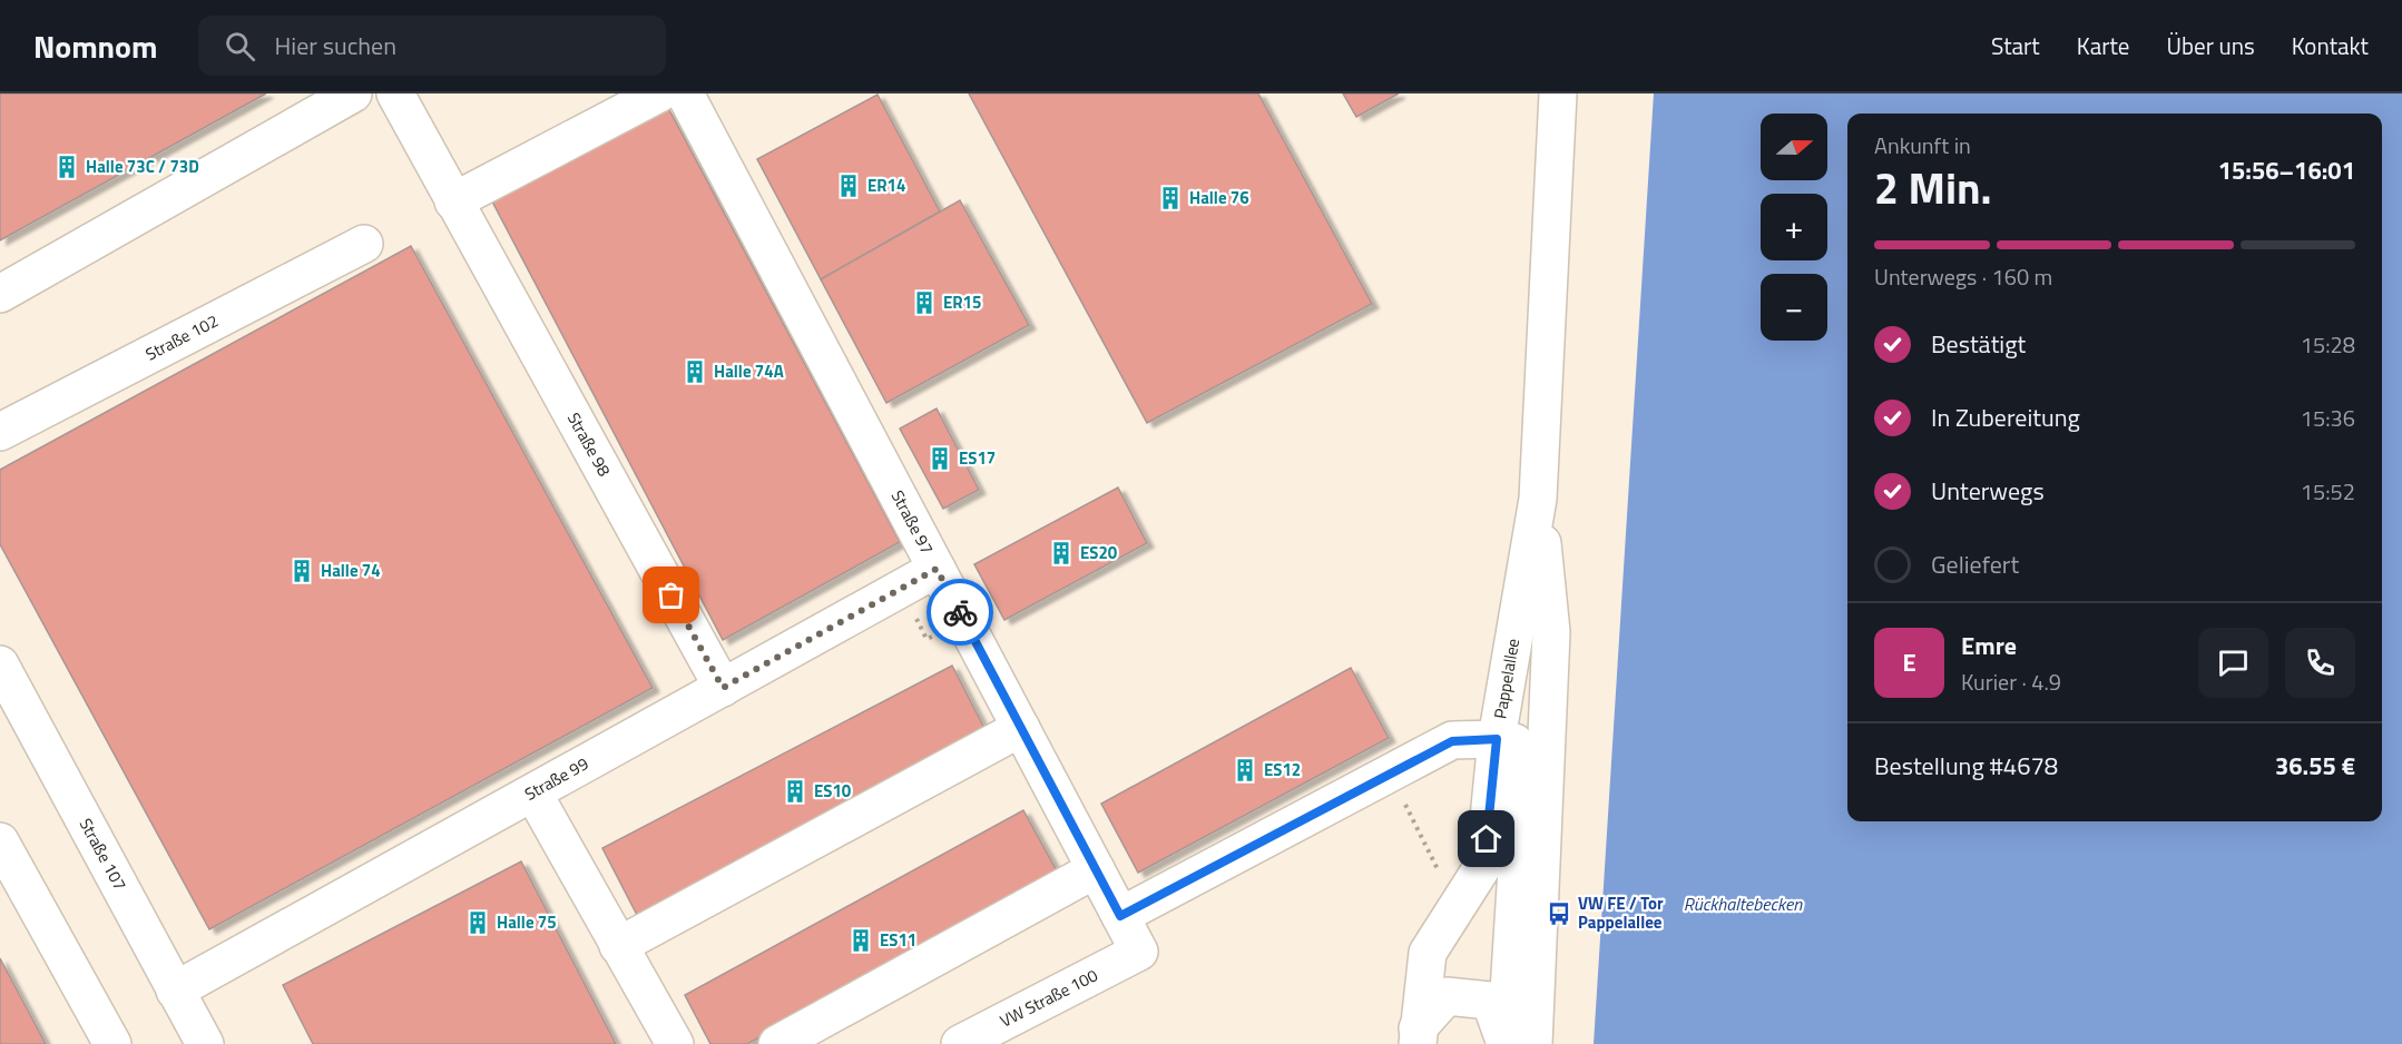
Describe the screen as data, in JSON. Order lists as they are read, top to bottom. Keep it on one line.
{"streets":{"street":["Straße 102","Straße 98","Straße 97","Pappelallee","Straße 99","Straße 107","VW Straße 100"]},"crossings":[["Straße 98","Straße 99"],["Straße 97","Straße 99"],["Straße 97","VW Straße 100"],["Straße 99","Straße 107"]],"water":["Rückhaltebecken"],"places":{"building":["Halle 73C / 73D","ER14","Halle 76","ER15","Halle 74A","ES17","ES20","Halle 74","ES12","ES10","Halle 75","ES11"],"bus stop":["VW FE / Tor Pappelallee"]},"north":"right","page":{"header":"Nomnom","search":"Hier suchen","nav":["Start","Karte","Über uns","Kontakt"],"map_buttons":["+","−"],"heading":["2 Min.","Ankunft in","15:56–16:01"],"panel":["Emre","Kurier · 4.9","Bestellung #4678","36.55 €"],"bar":"Unterwegs · 160 m","list":[["Bestätigt","15:28"],["In Zubereitung","15:36"],["Unterwegs","15:52"],"Geliefert"],"round":"E"}}
